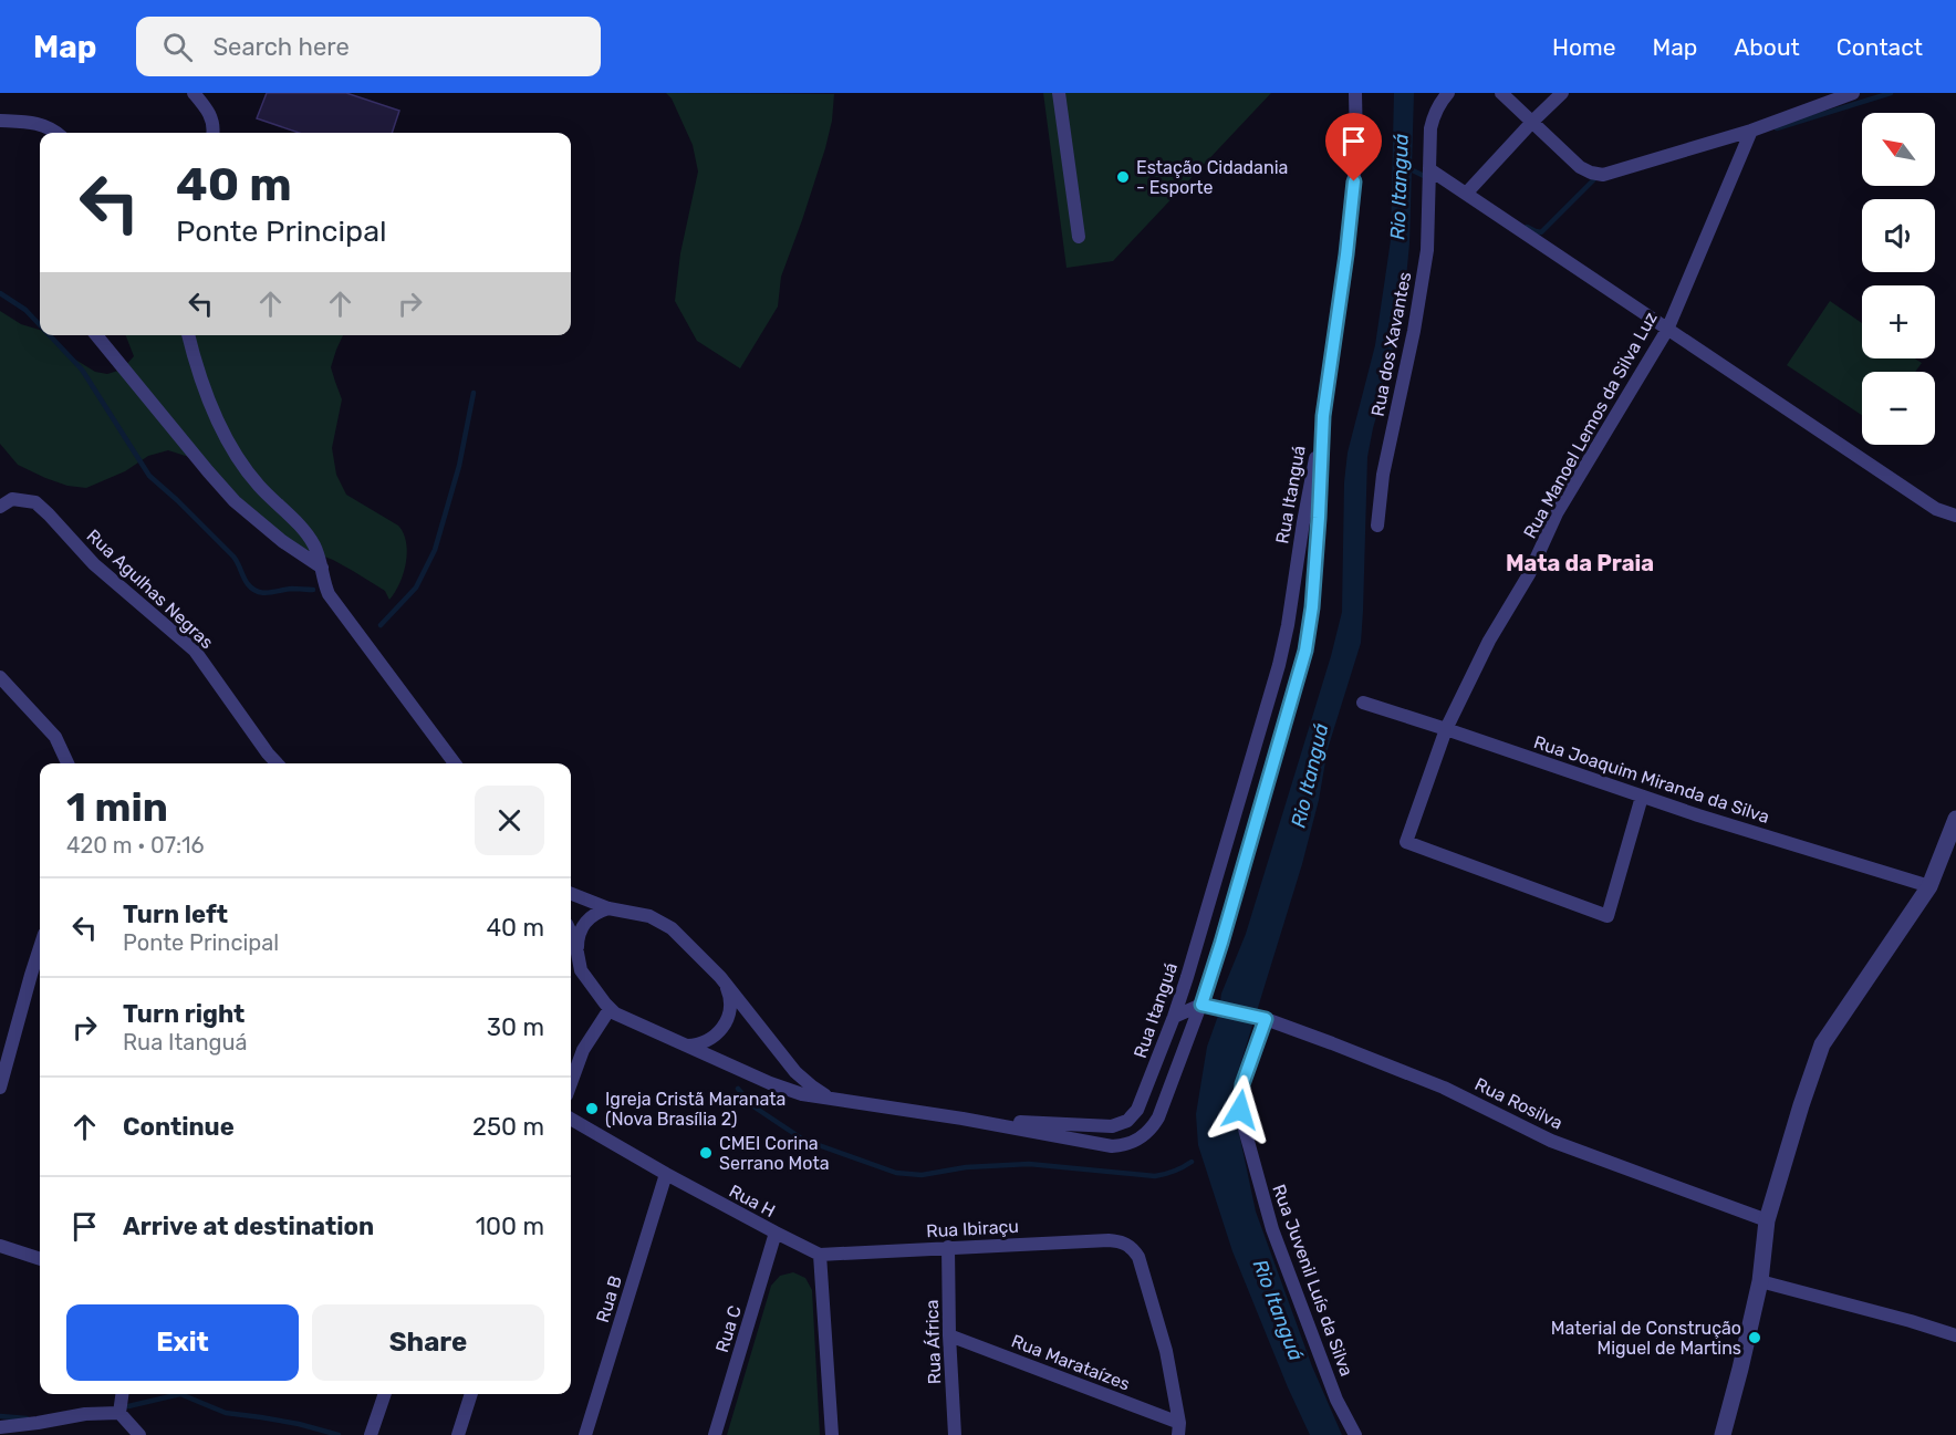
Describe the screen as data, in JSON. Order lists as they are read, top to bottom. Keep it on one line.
{"streets":{"street":["Rua dos Xavantes","Rua Manoel Lemos da Silva Luz","Rua Itanguá","Rua Agulhas Negras","Rua Joaquim Miranda da Silva","Rua Rosilva","Rua H","Rua Ibiraçu","Rua Juvenil Luís da Silva","Rua B","Rua C","Rua África","Rua Marataízes"]},"crossings":[["Rua Manoel Lemos da Silva Luz","Rua Joaquim Miranda da Silva"],["Rua Itanguá","Rua Rosilva"],["Rua Rosilva","Rua Juvenil Luís da Silva"],["Rua H","Rua Ibiraçu"],["Rua H","Rua B"],["Rua H","Rua C"],["Rua Ibiraçu","Rua África"],["Rua Ibiraçu","Rua Marataízes"],["Rua África","Rua Marataízes"]],"districts":["Mata da Praia"],"water":["Rio Itanguá"],"places":["Estação Cidadania - Esporte","Igreja Cristã Maranata (Nova Brasília 2)","CMEI Corina Serrano Mota","Material de Construção Miguel de Martins"],"north":"top left","page":{"header":"Map","search":"Search here","nav":["Home","Map","About","Contact"],"map_buttons":["+","−"],"turn":["40 m","Ponte Principal"],"heading":["1 min","420 m · 07:16"],"list":[{"name":"Turn left","note":"Ponte Principal","value":"40 m"},{"name":"Turn right","note":"Rua Itanguá","value":"30 m"},{"name":"Continue","value":"250 m"},{"name":"Arrive at destination","value":"100 m"}],"buttons":["Exit","Share"]}}
